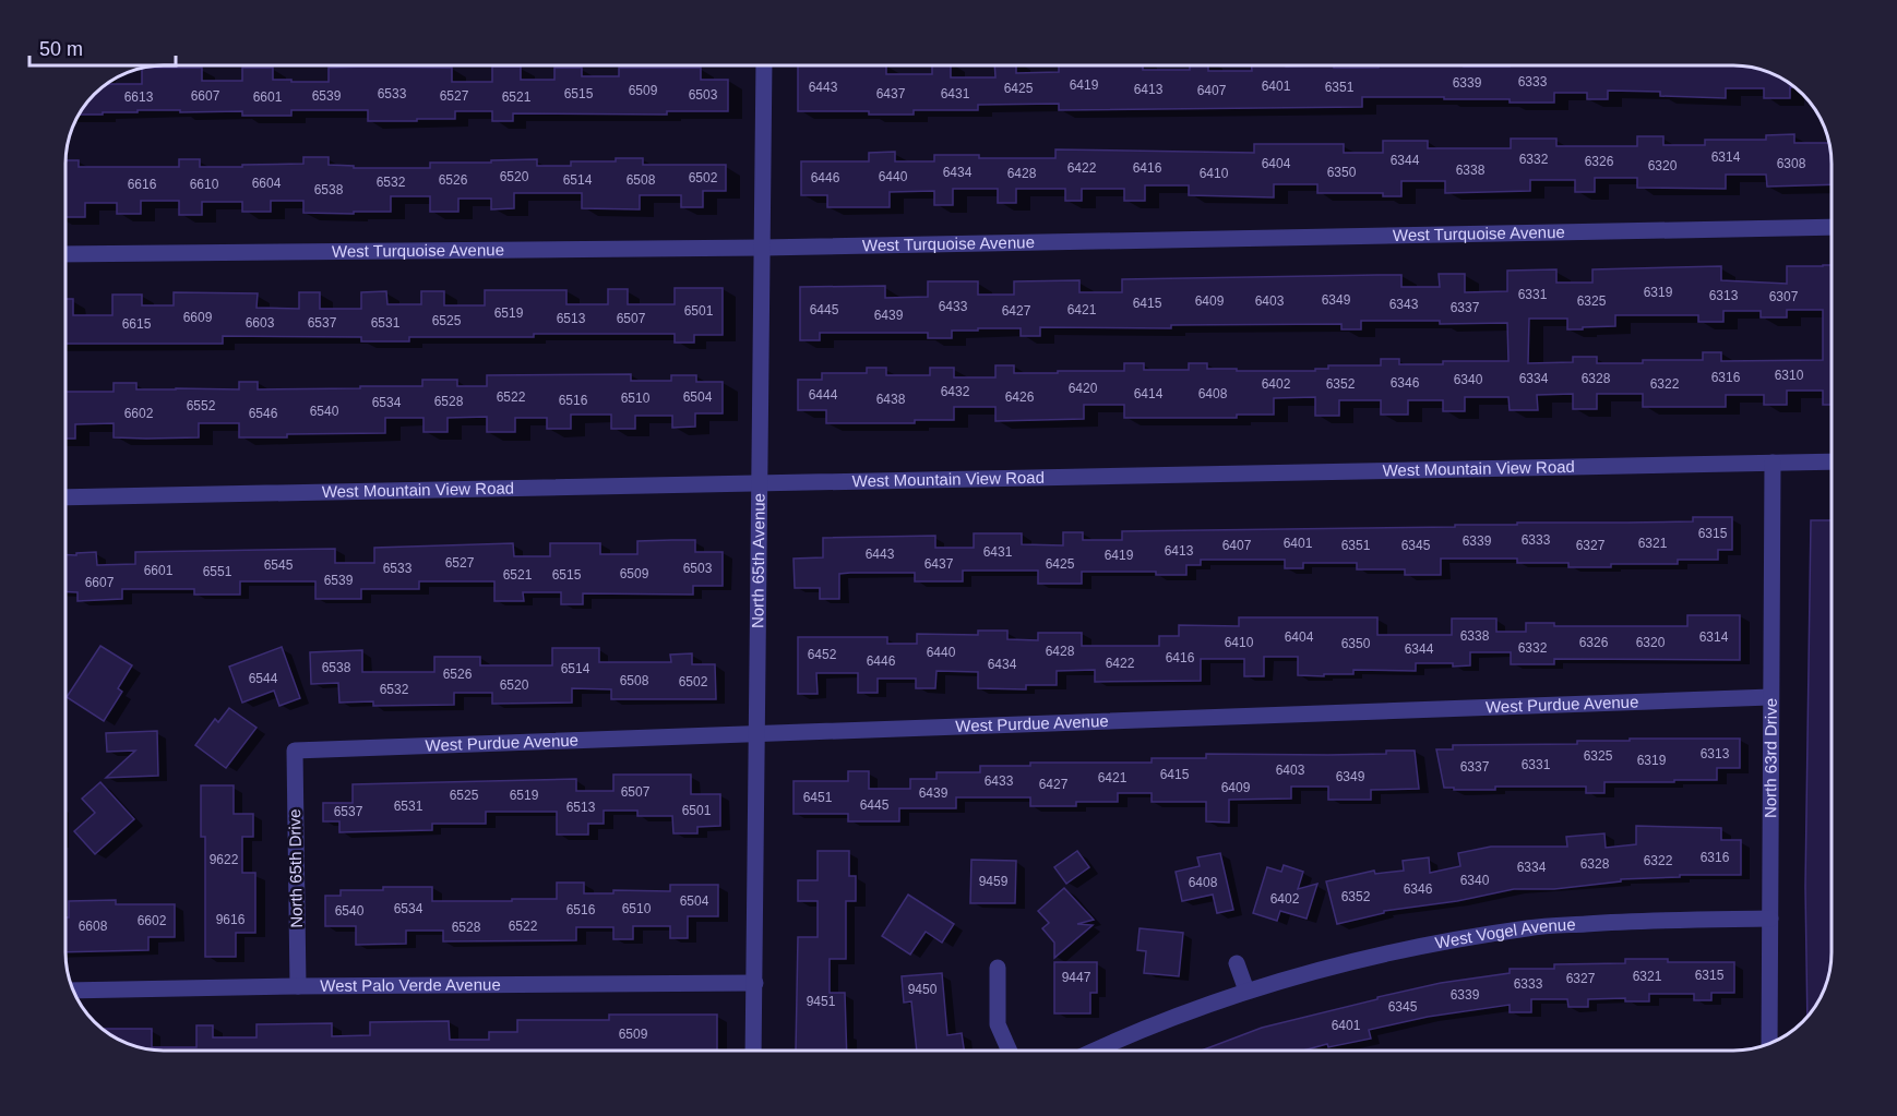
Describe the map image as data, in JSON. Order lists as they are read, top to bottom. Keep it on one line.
{"streets":{"street":["West Turquoise Avenue","West Mountain View Road","North 65th Avenue","West Purdue Avenue","North 63rd Drive","North 65th Drive","West Vogel Avenue","West Palo Verde Avenue"]},"crossings":[["West Turquoise Avenue","North 65th Avenue"],["West Mountain View Road","North 65th Avenue"],["West Mountain View Road","North 63rd Drive"],["North 65th Avenue","West Purdue Avenue"],["North 65th Avenue","West Palo Verde Avenue"],["West Purdue Avenue","North 63rd Drive"],["West Purdue Avenue","North 65th Drive"],["North 63rd Drive","West Vogel Avenue"],["North 65th Drive","West Palo Verde Avenue"]],"house_numbers":["6333","6339","6419","6401","6443","6351","6425","6413","6509","6407","6533","6515","6437","6431","6503","6607","6539","6527","6613","6601","6521","6314","6332","6344","6326","6404","6308","6320","6422","6416","6338","6434","6350","6428","6410","6520","6440","6502","6446","6526","6514","6508","6532","6604","6616","6610","6538","6319","6331","6313","6307","6349","6409","6403","6325","6415","6343","6433","6337","6445","6421","6501","6427","6519","6439","6609","6513","6507","6525","6603","6537","6531","6615","6310","6316","6334","6328","6340","6346","6402","6352","6322","6420","6432","6414","6408","6444","6522","6504","6426","6510","6438","6516","6528","6534","6552","6540","6602","6546","6315","6333","6339","6401","6321","6407","6351","6345","6327","6413","6431","6443","6419","6527","6437","6425","6545","6533","6503","6601","6551","6509","6521","6515","6539","6607","6338","6404","6314","6410","6326","6320","6350","6332","6344","6428","6440","6452","6416","6446","6422","6434","6538","6514","6526","6544","6508","6502","6520","6532","6313","6325","6319","6331","6337","6403","6415","6349","6421","6433","6427","6409","6507","6439","6525","6519","6451","6445","6531","6513","6501","6537","6316","9622","6322","6328","6334","6340","9459","6408","6346","6352","6402","6504","6534","6510","6516","6540","9616","6602","6608","6522","6528","6315","6321","9447","6327","6333","9450","6339","9451","6345","6401","6509"],"scale_bar":"50 m"}
